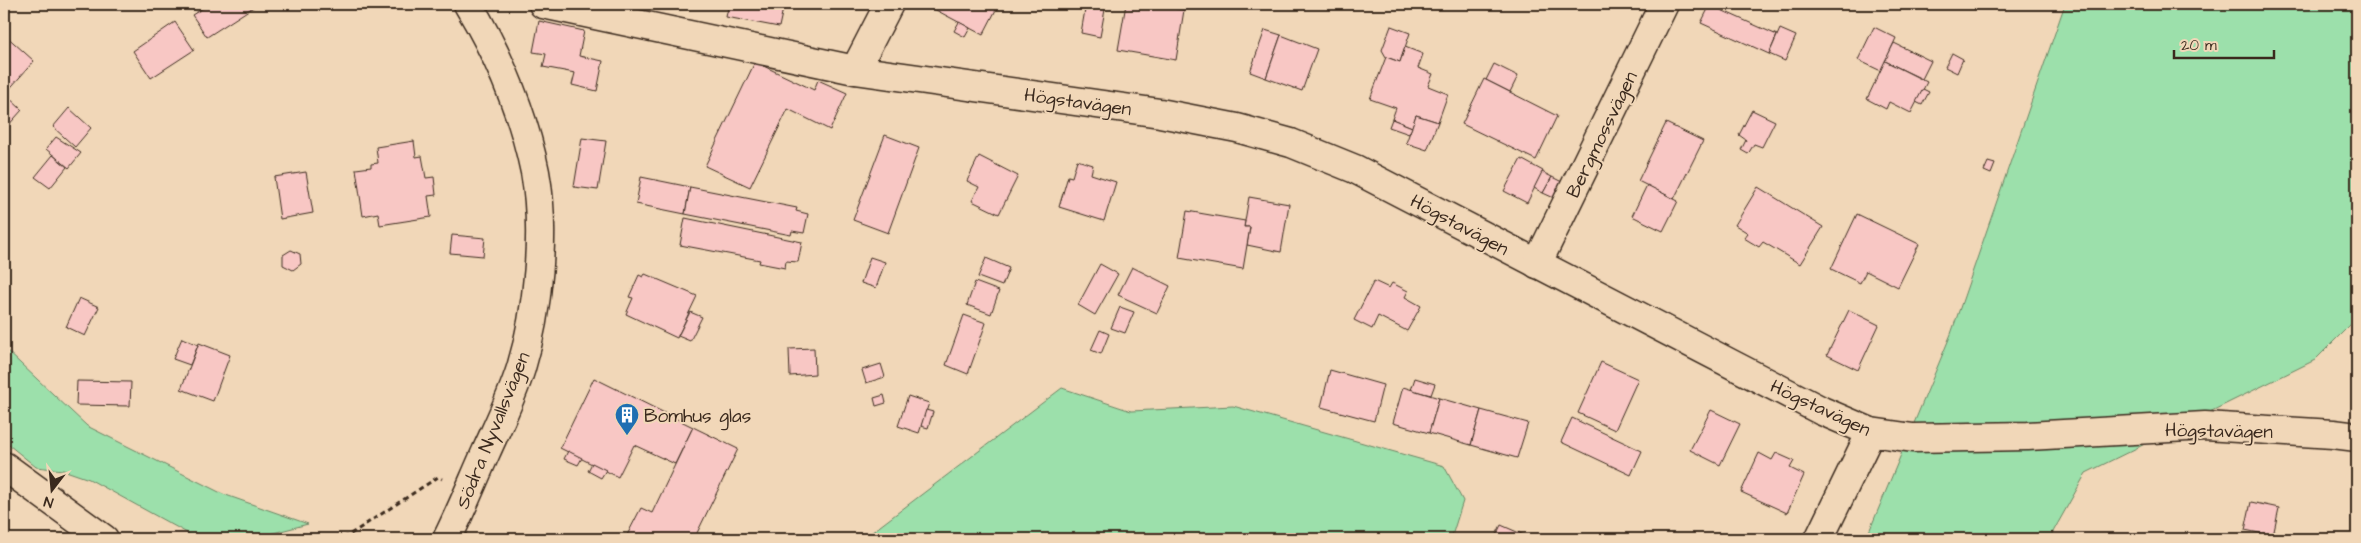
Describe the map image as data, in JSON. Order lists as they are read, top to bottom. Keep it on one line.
{"streets":{"street":["Högstavägen","Bergmossvägen","Södra Nyvallsvägen"]},"crossings":[["Högstavägen","Bergmossvägen"]],"places":{"building":["Bomhus glas"]},"scale_bar":"20 m","north":"bottom"}
